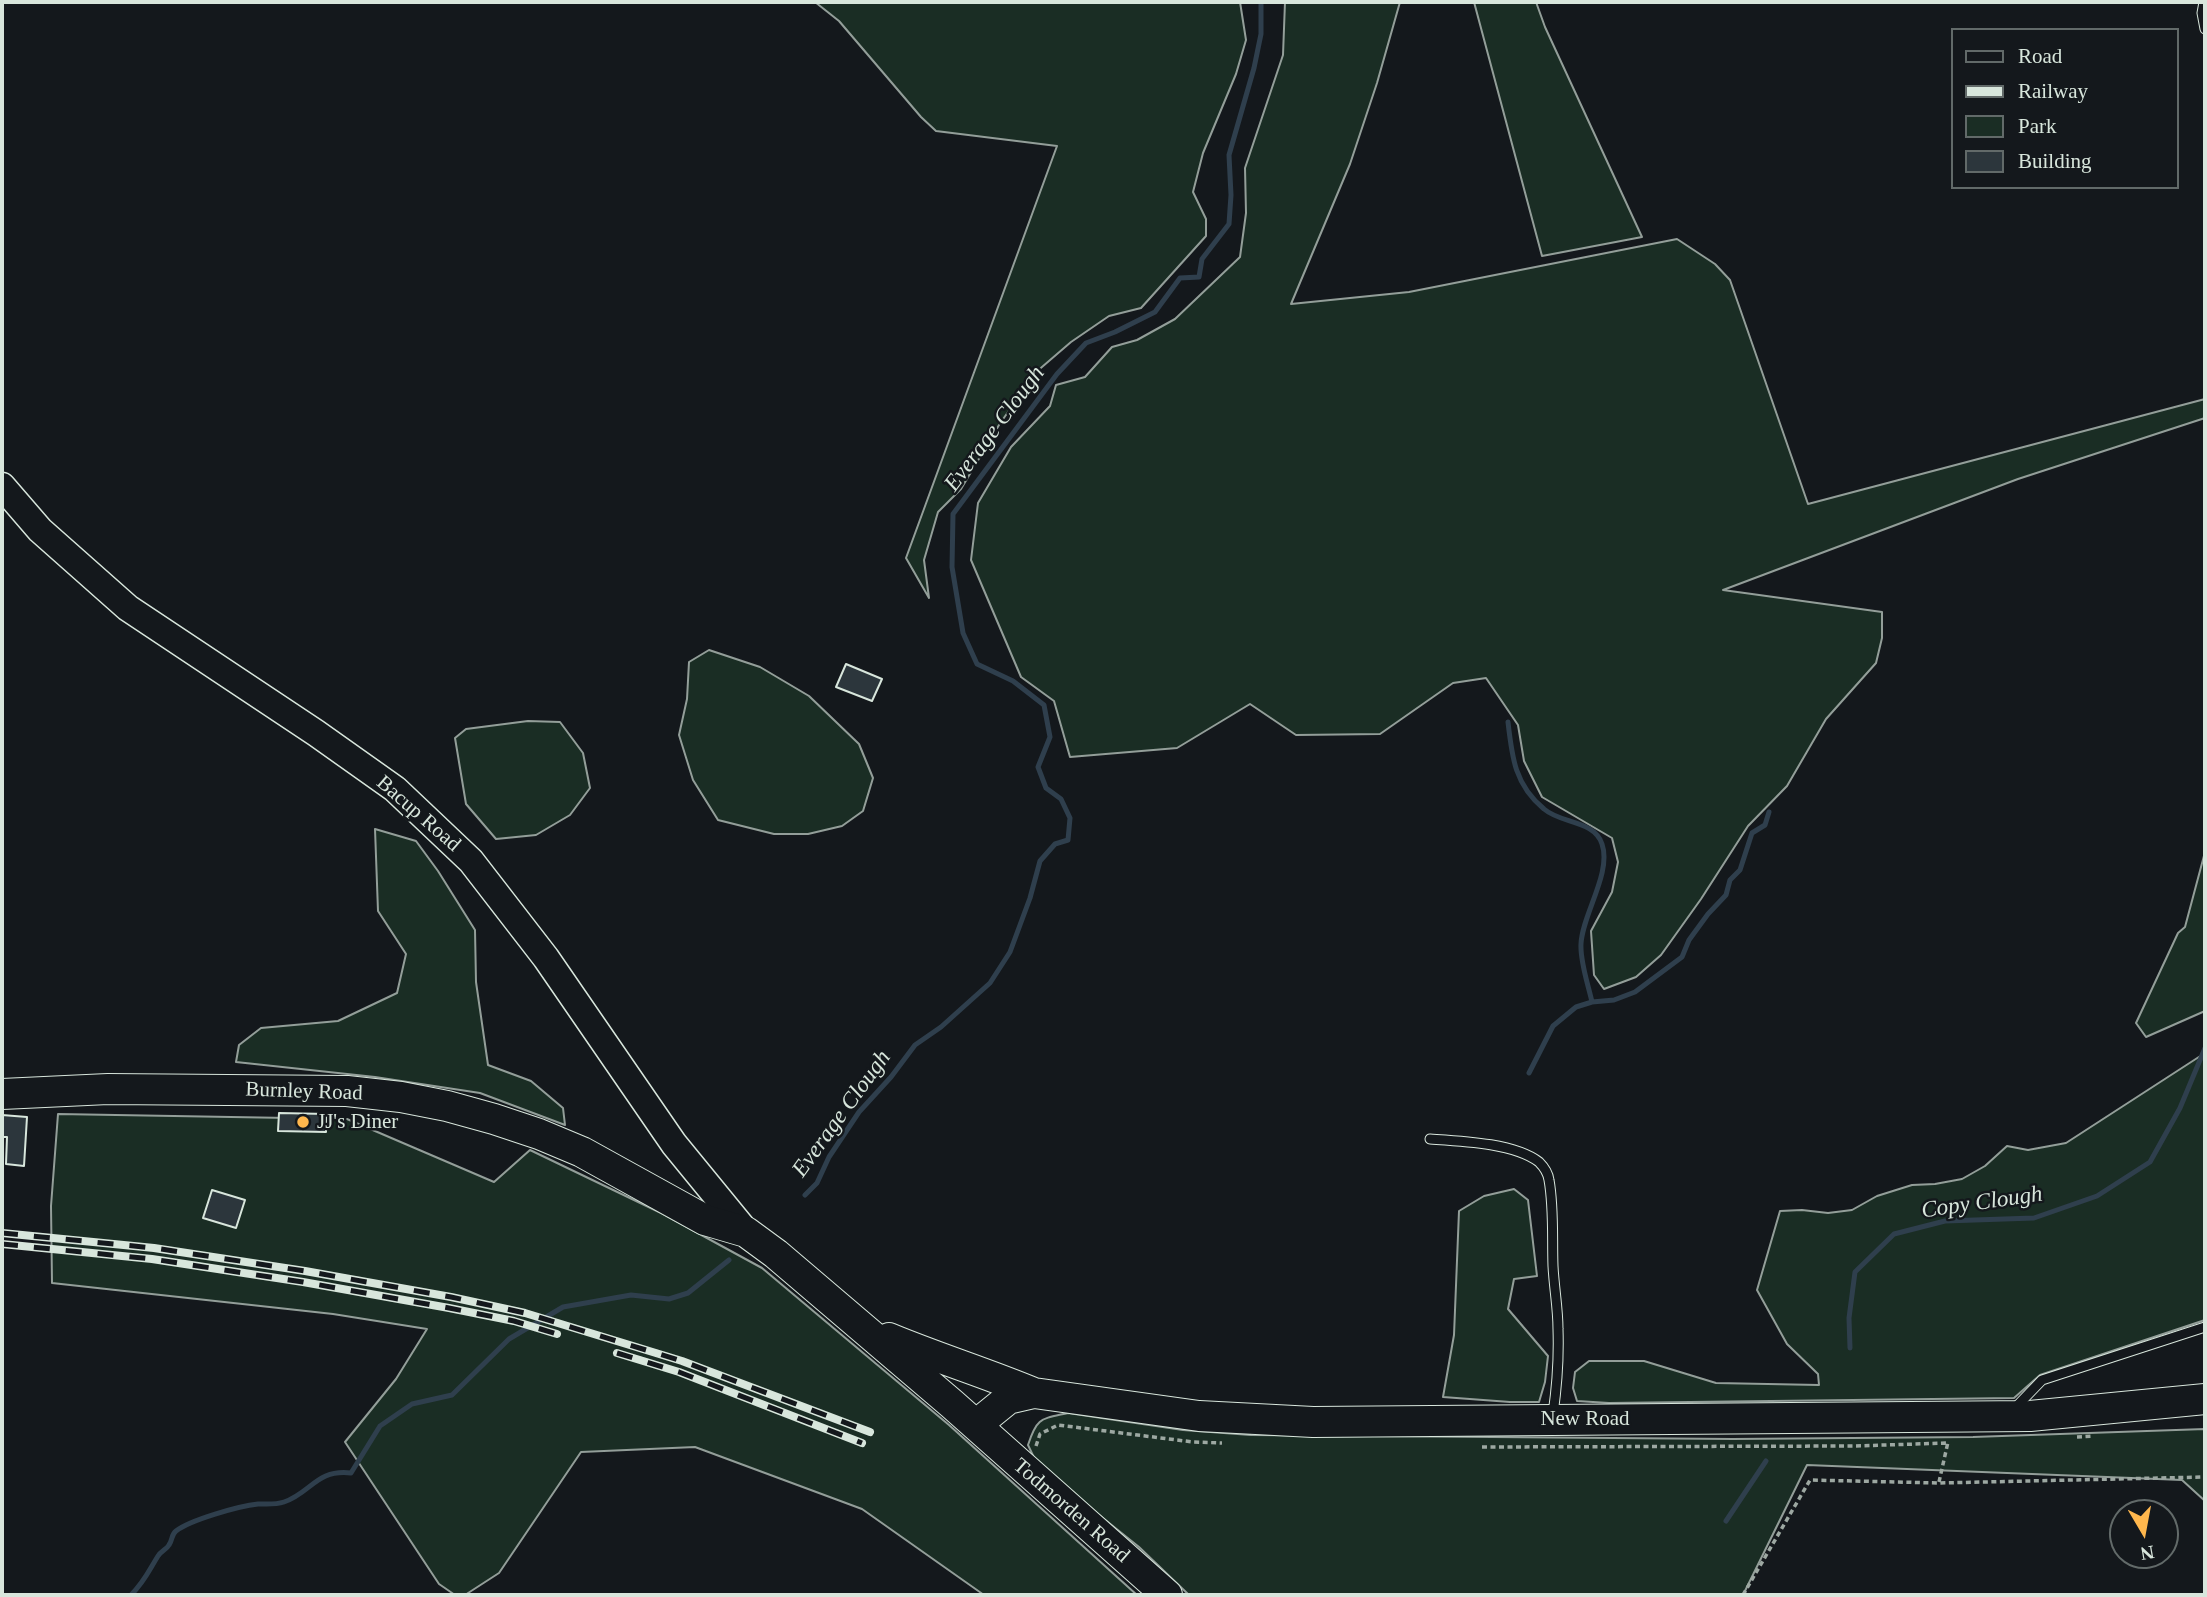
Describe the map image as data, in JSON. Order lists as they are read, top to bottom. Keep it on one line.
{"streets":{"highway":["Burnley Road","New Road","Todmorden Road"],"main road":["Bacup Road"]},"crossings":[["Bacup Road","Burnley Road"],["Bacup Road","Todmorden Road"],["Burnley Road","Todmorden Road"],["New Road","Todmorden Road"]],"water":["Everage Clough","Copy Clough"],"places":["JJ's Diner"],"legend":["Road","Railway","Park","Building"],"north":"bottom"}
